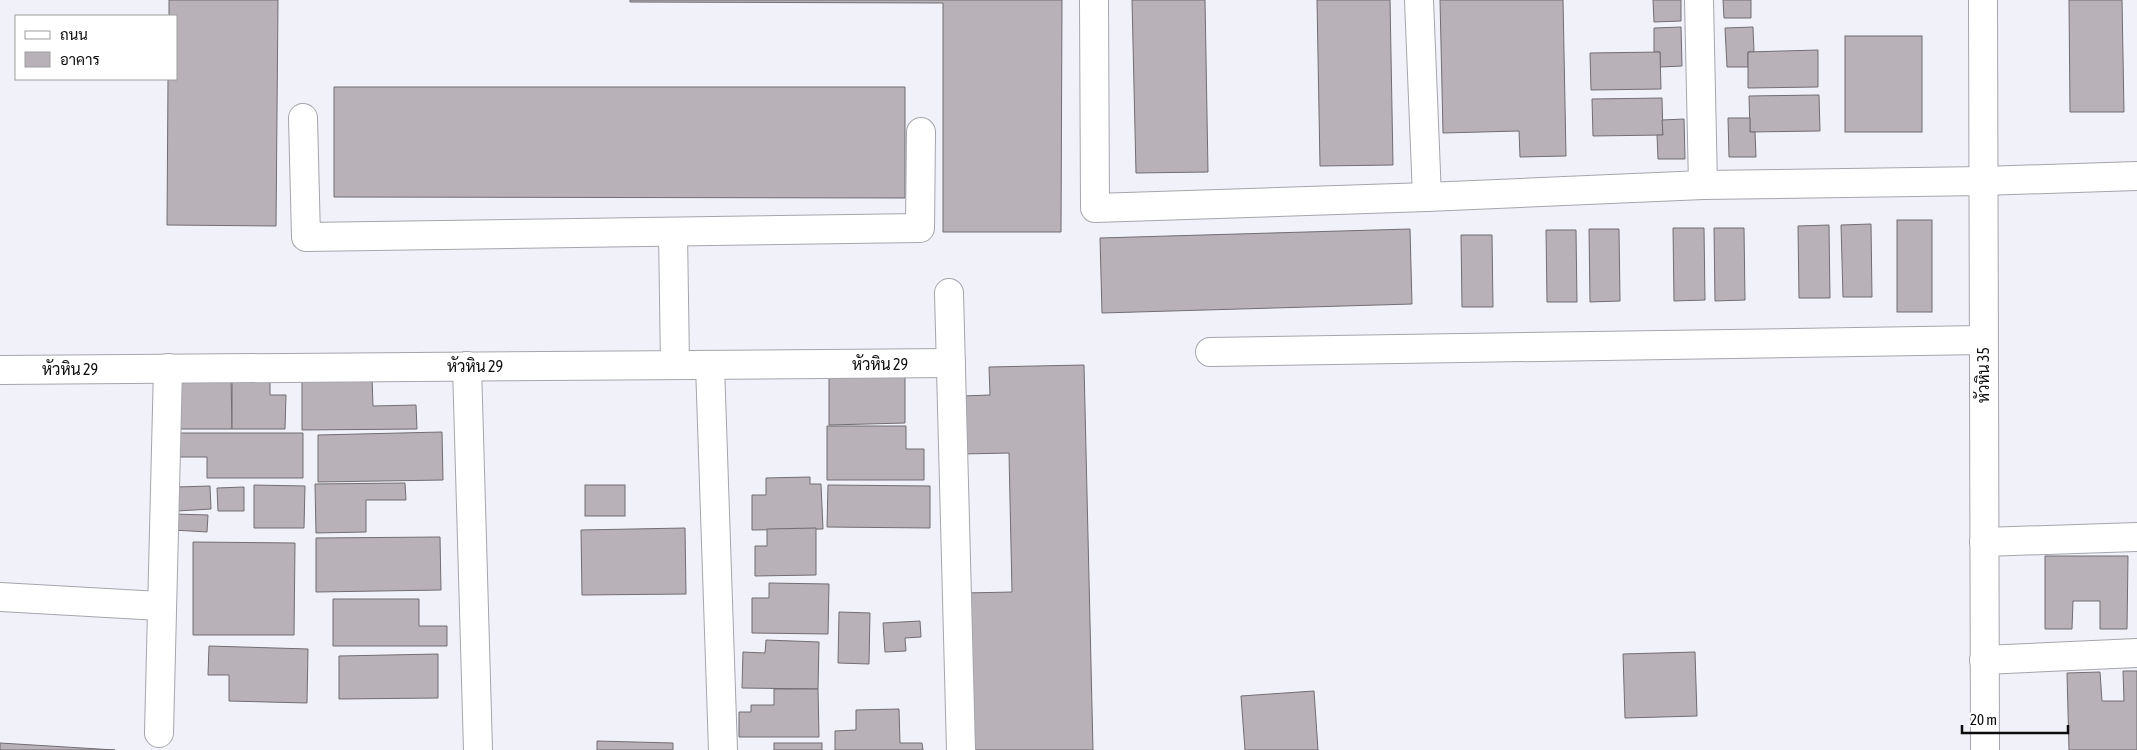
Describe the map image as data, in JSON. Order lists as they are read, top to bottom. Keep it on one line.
{"streets":{"street":["หัวหิน 29","หัวหิน 35"]},"legend":["ถนน","อาคาร"],"scale_bar":"20 m"}
